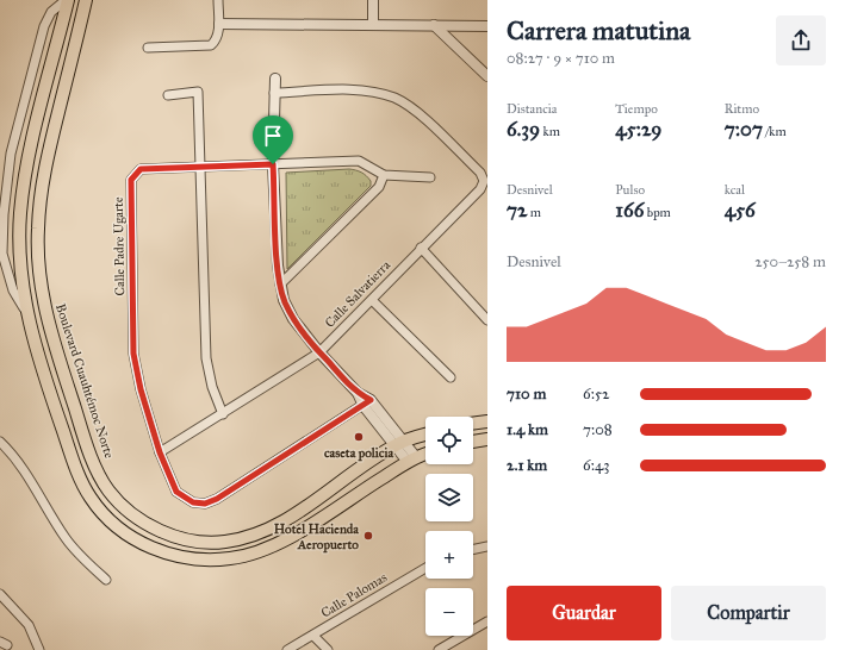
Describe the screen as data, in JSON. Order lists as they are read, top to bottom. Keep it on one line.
{"streets":{"main road":["Boulevard Cuauhtémoc Norte"],"street":["Calle Padre Ugarte","Calle Salvatierra","Calle Palomas"]},"crossings":[["Calle Padre Ugarte","Calle Salvatierra"]],"places":["caseta policia","Hotel Hacienda Aeropuerto"],"page":{"heading":["Carrera matutina","08:27 · 9 × 710 m"],"stats":[["Distancia","6.39 km"],["Tiempo","45:29"],["Ritmo","7:07 /km"],["Desnivel","72 m"],["Pulso","166 bpm"],["kcal","456"]],"chart":["Desnivel","250–258 m"],"list":[{"name":"710 m","note":"6:52"},{"name":"1.4 km","note":"7:08"},{"name":"2.1 km","note":"6:43"}],"map_buttons":["+","−"],"buttons":["Guardar","Compartir"]}}
